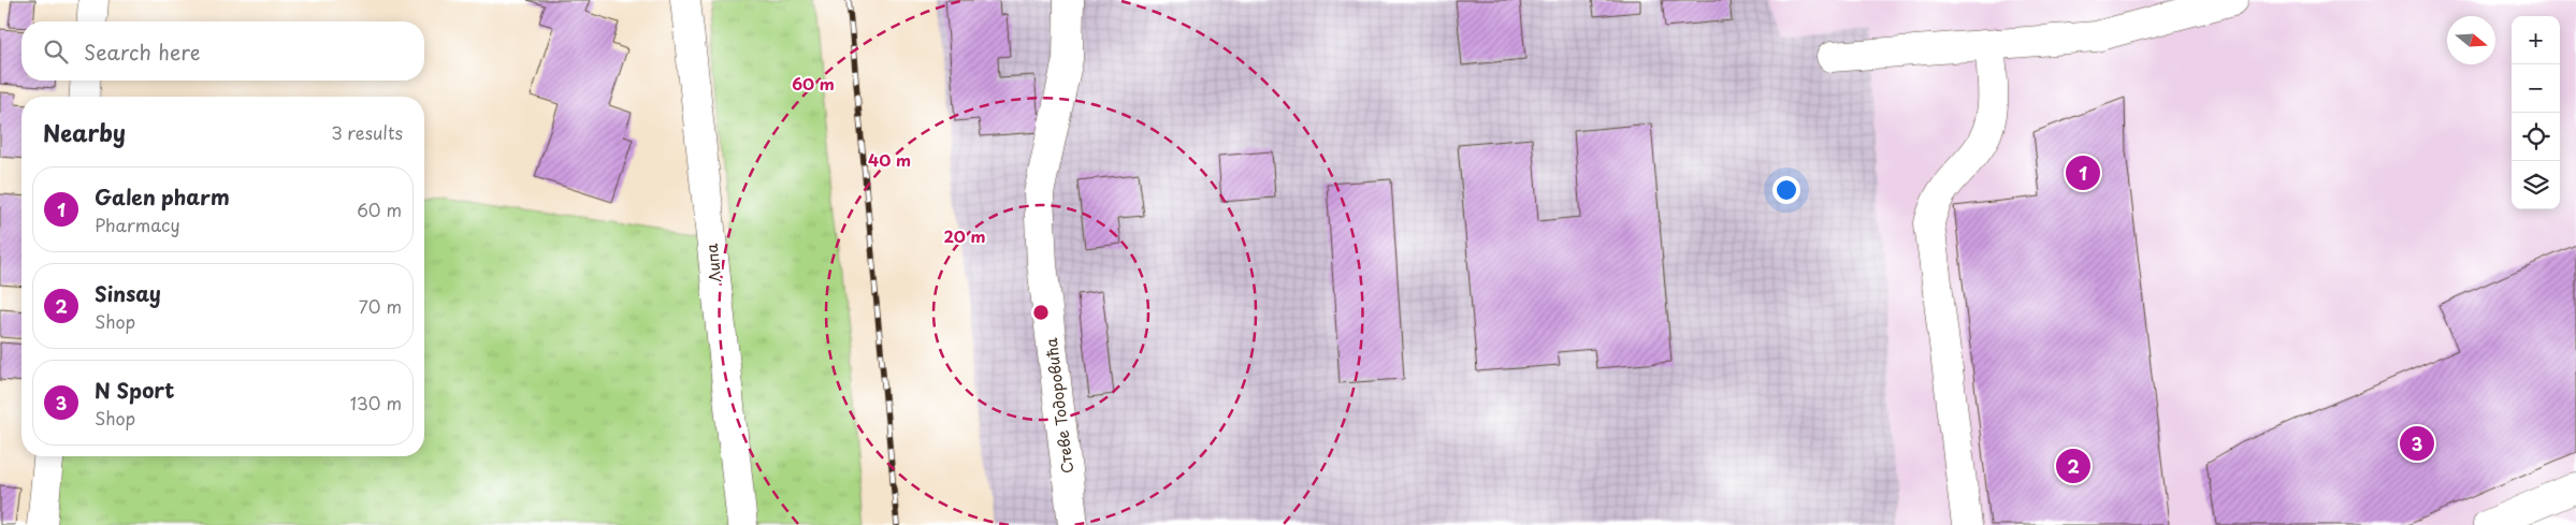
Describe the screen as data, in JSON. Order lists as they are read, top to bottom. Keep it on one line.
{"streets":{"street":["Липа","Стеве Тодоровића"]},"north":"right","page":{"map_buttons":["+","−"],"search":"Search here","heading":["Nearby","3 results"],"pins":["1","3","2"],"list":[{"mark":"1","name":"Galen pharm","note":"Pharmacy","value":"60 m"},{"mark":"2","name":"Sinsay","note":"Shop","value":"70 m"},{"mark":"3","name":"N Sport","note":"Shop","value":"130 m"}]},"rings":["60 m","40 m","20 m"]}
